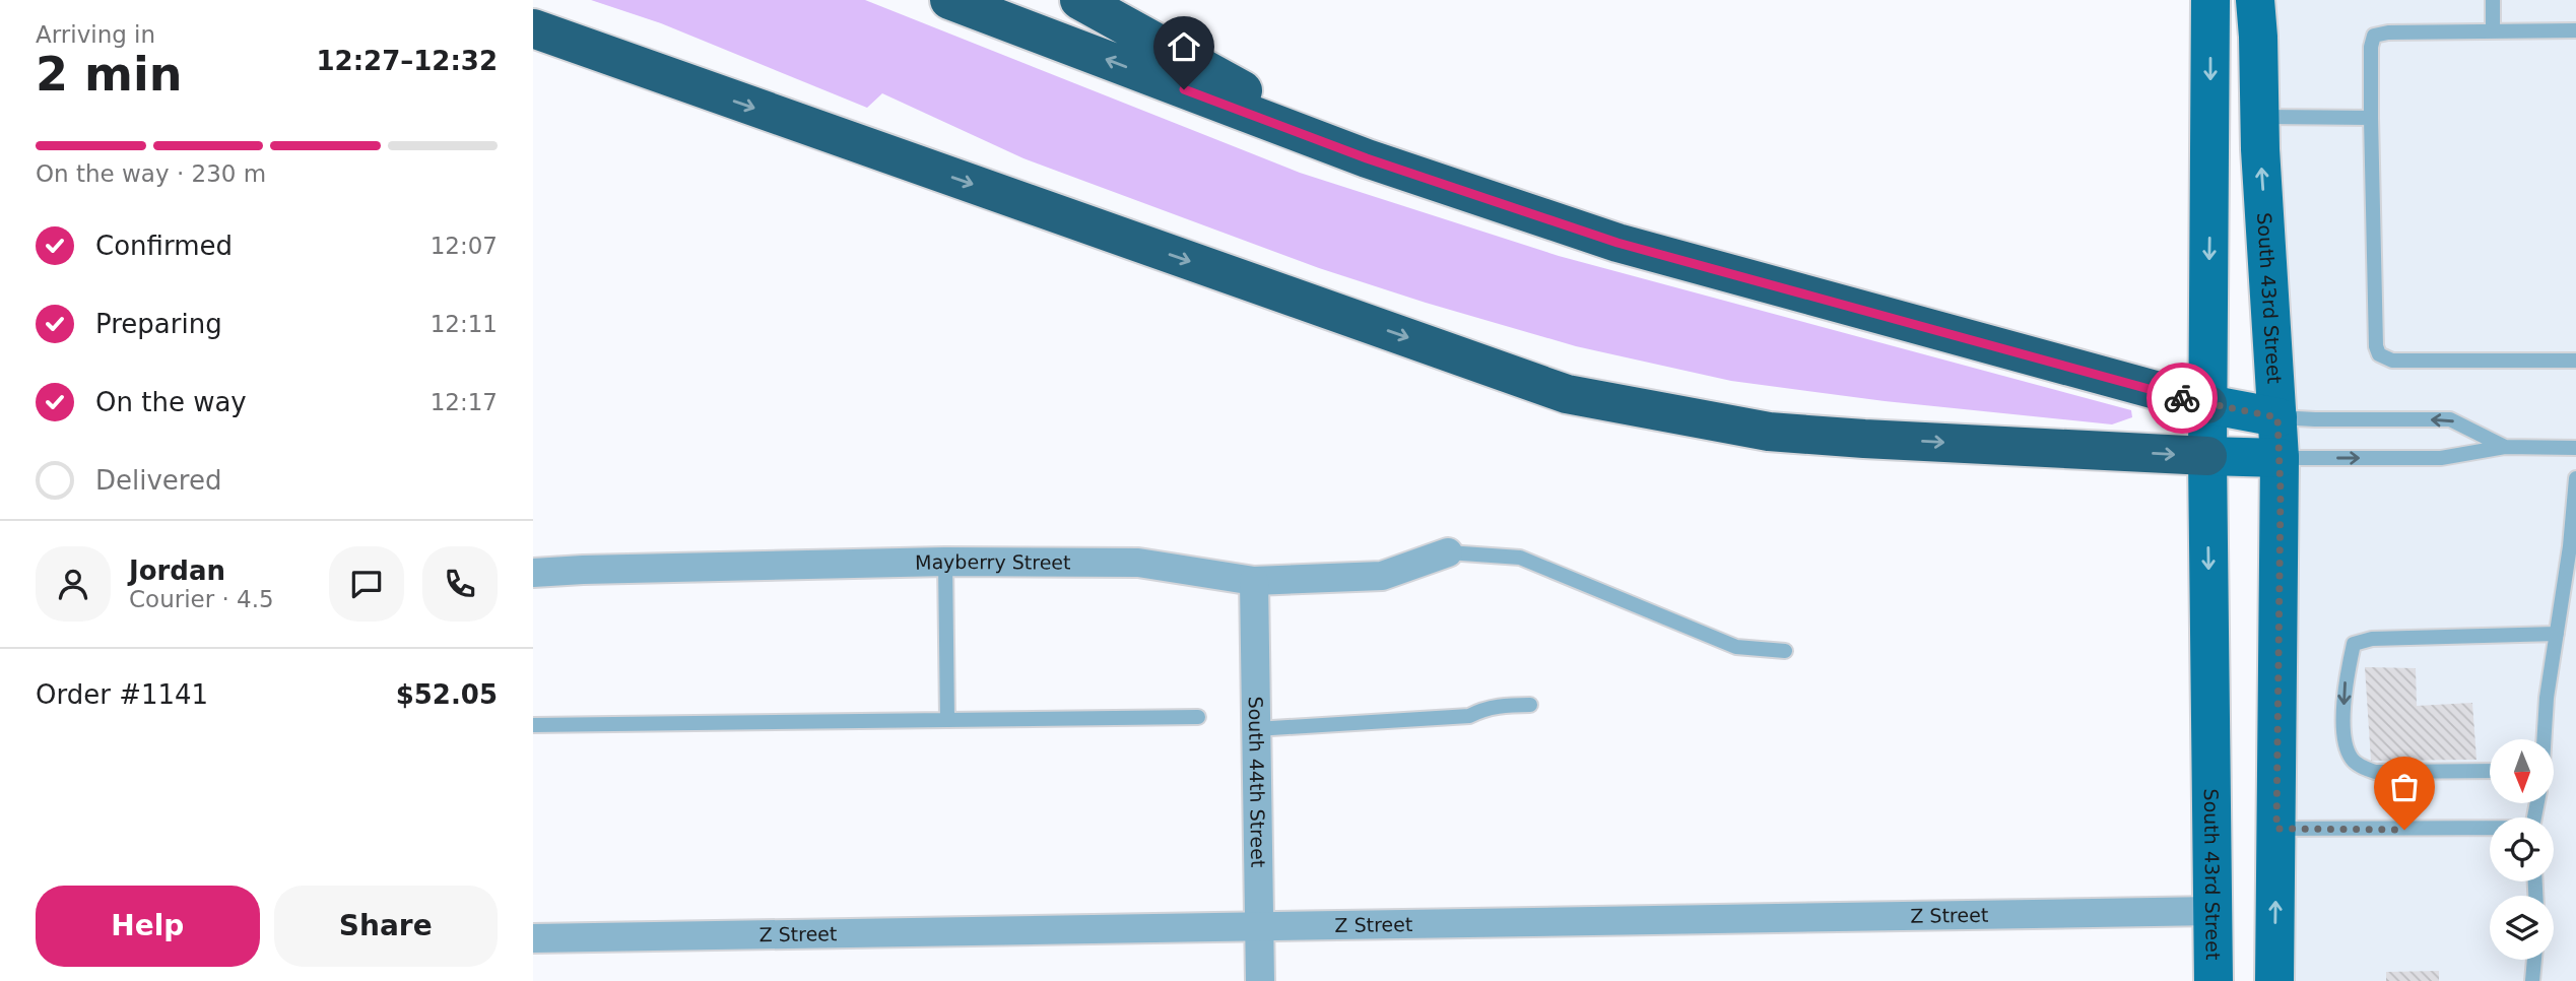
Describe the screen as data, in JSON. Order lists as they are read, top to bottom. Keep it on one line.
{"streets":{"main road":["South 43rd Street"],"street":["Mayberry Street","South 44th Street","Z Street"]},"crossings":[["South 43rd Street","Z Street"],["Mayberry Street","South 44th Street"],["South 44th Street","Z Street"]],"north":"bottom","page":{"heading":["2 min","Arriving in","12:27–12:32"],"panel":["Jordan","Courier · 4.5","Order #1141","$52.05"],"bar":"On the way · 230 m","list":[["Confirmed","12:07"],["Preparing","12:11"],["On the way","12:17"],"Delivered"],"buttons":["Help","Share"]}}
